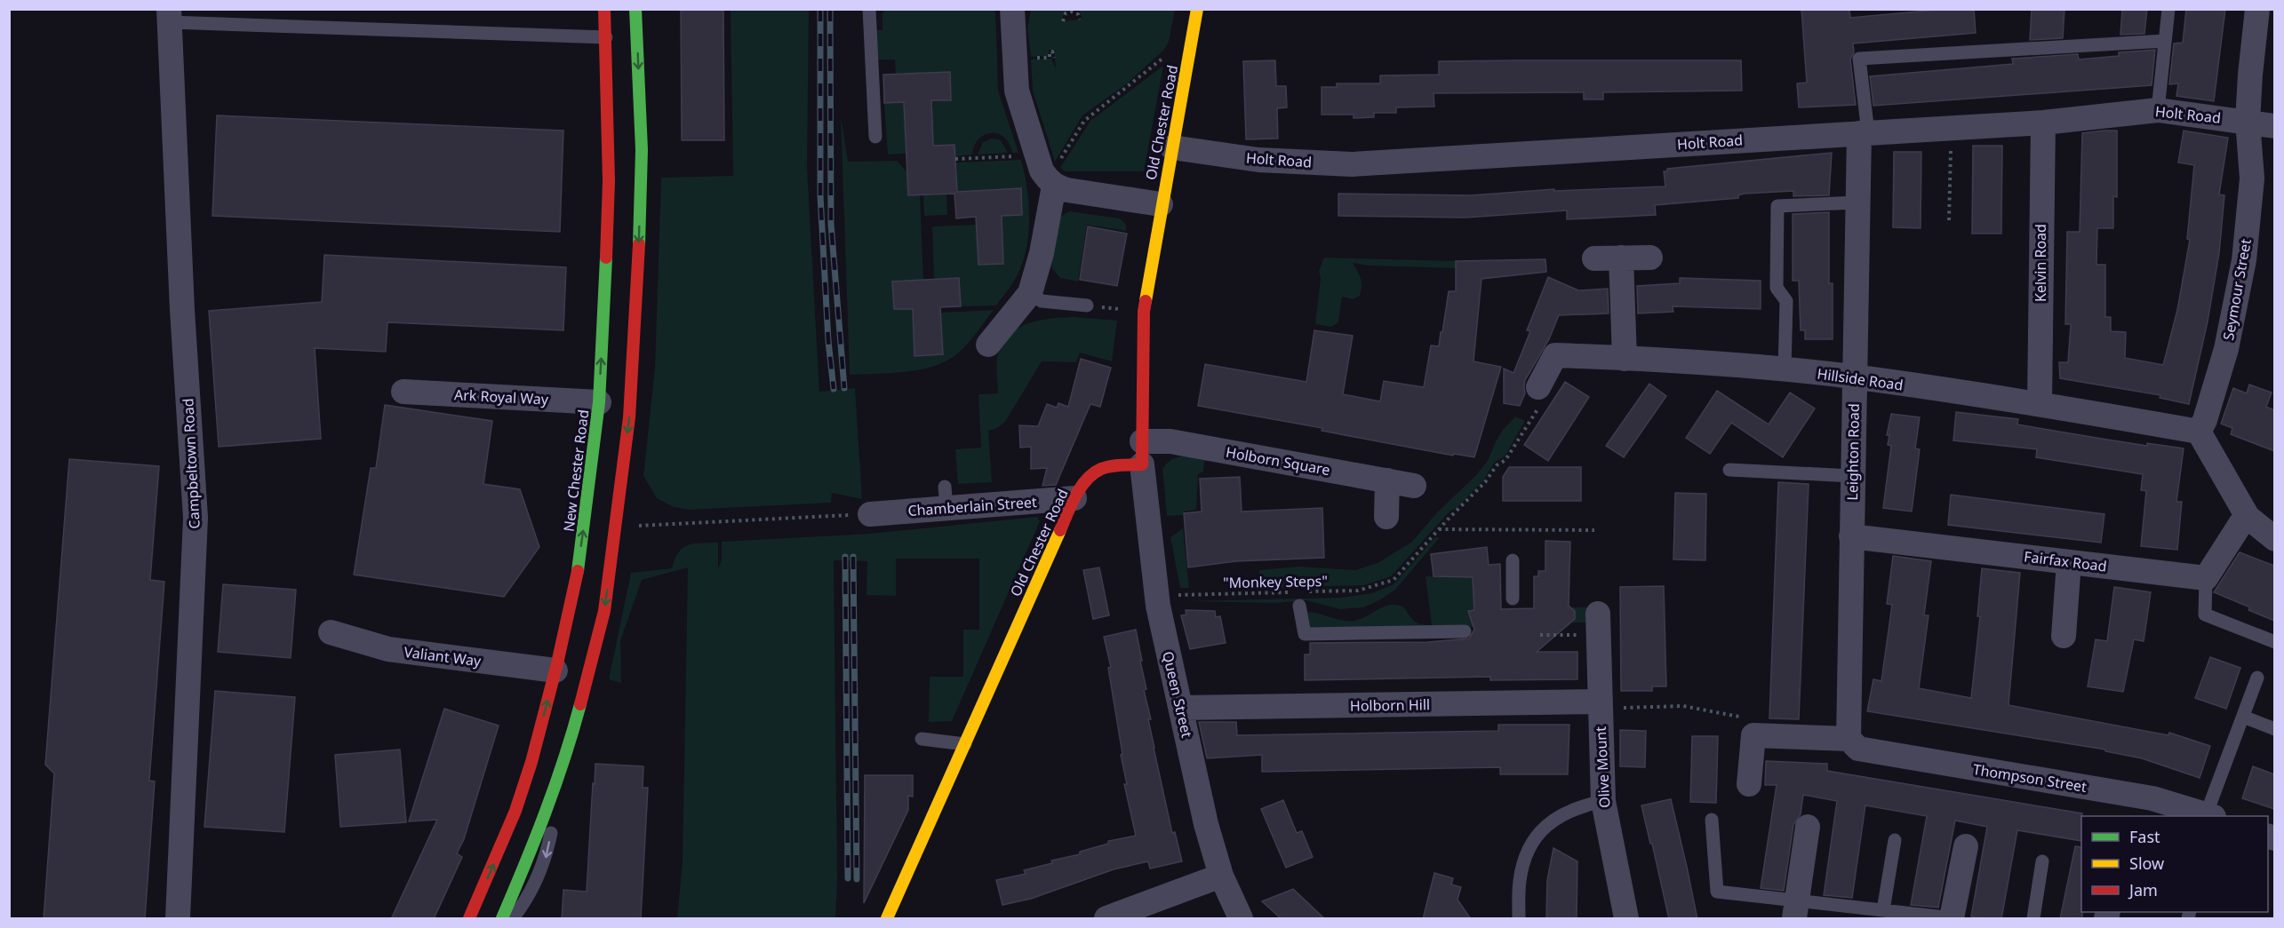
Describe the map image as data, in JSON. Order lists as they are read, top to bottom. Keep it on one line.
{"streets":{"main road":["Old Chester Road","New Chester Road"],"street":["Holt Road","Kelvin Road","Seymour Street","Hillside Road","Ark Royal Way","Leighton Road","Holborn Square","Campbeltown Road","Chamberlain Street","Fairfax Road","Valiant Way","Queen Street","Holborn Hill","Olive Mount","Thompson Street"],"path":["\"Monkey Steps\""]},"crossings":[["Holt Road","Old Chester Road"],["Holt Road","Kelvin Road"],["Holt Road","Seymour Street"],["Holt Road","Leighton Road"],["Old Chester Road","Holborn Square"],["Old Chester Road","Chamberlain Street"],["Old Chester Road","Queen Street"],["Kelvin Road","Hillside Road"],["Seymour Street","Hillside Road"],["Hillside Road","Leighton Road"],["Ark Royal Way","New Chester Road"],["Leighton Road","Fairfax Road"],["Leighton Road","Thompson Street"],["Holborn Square","Queen Street"],["New Chester Road","Valiant Way"],["\"Monkey Steps\"","Queen Street"],["Queen Street","Holborn Hill"],["Holborn Hill","Olive Mount"]],"legend":["Fast","Slow","Jam"]}
